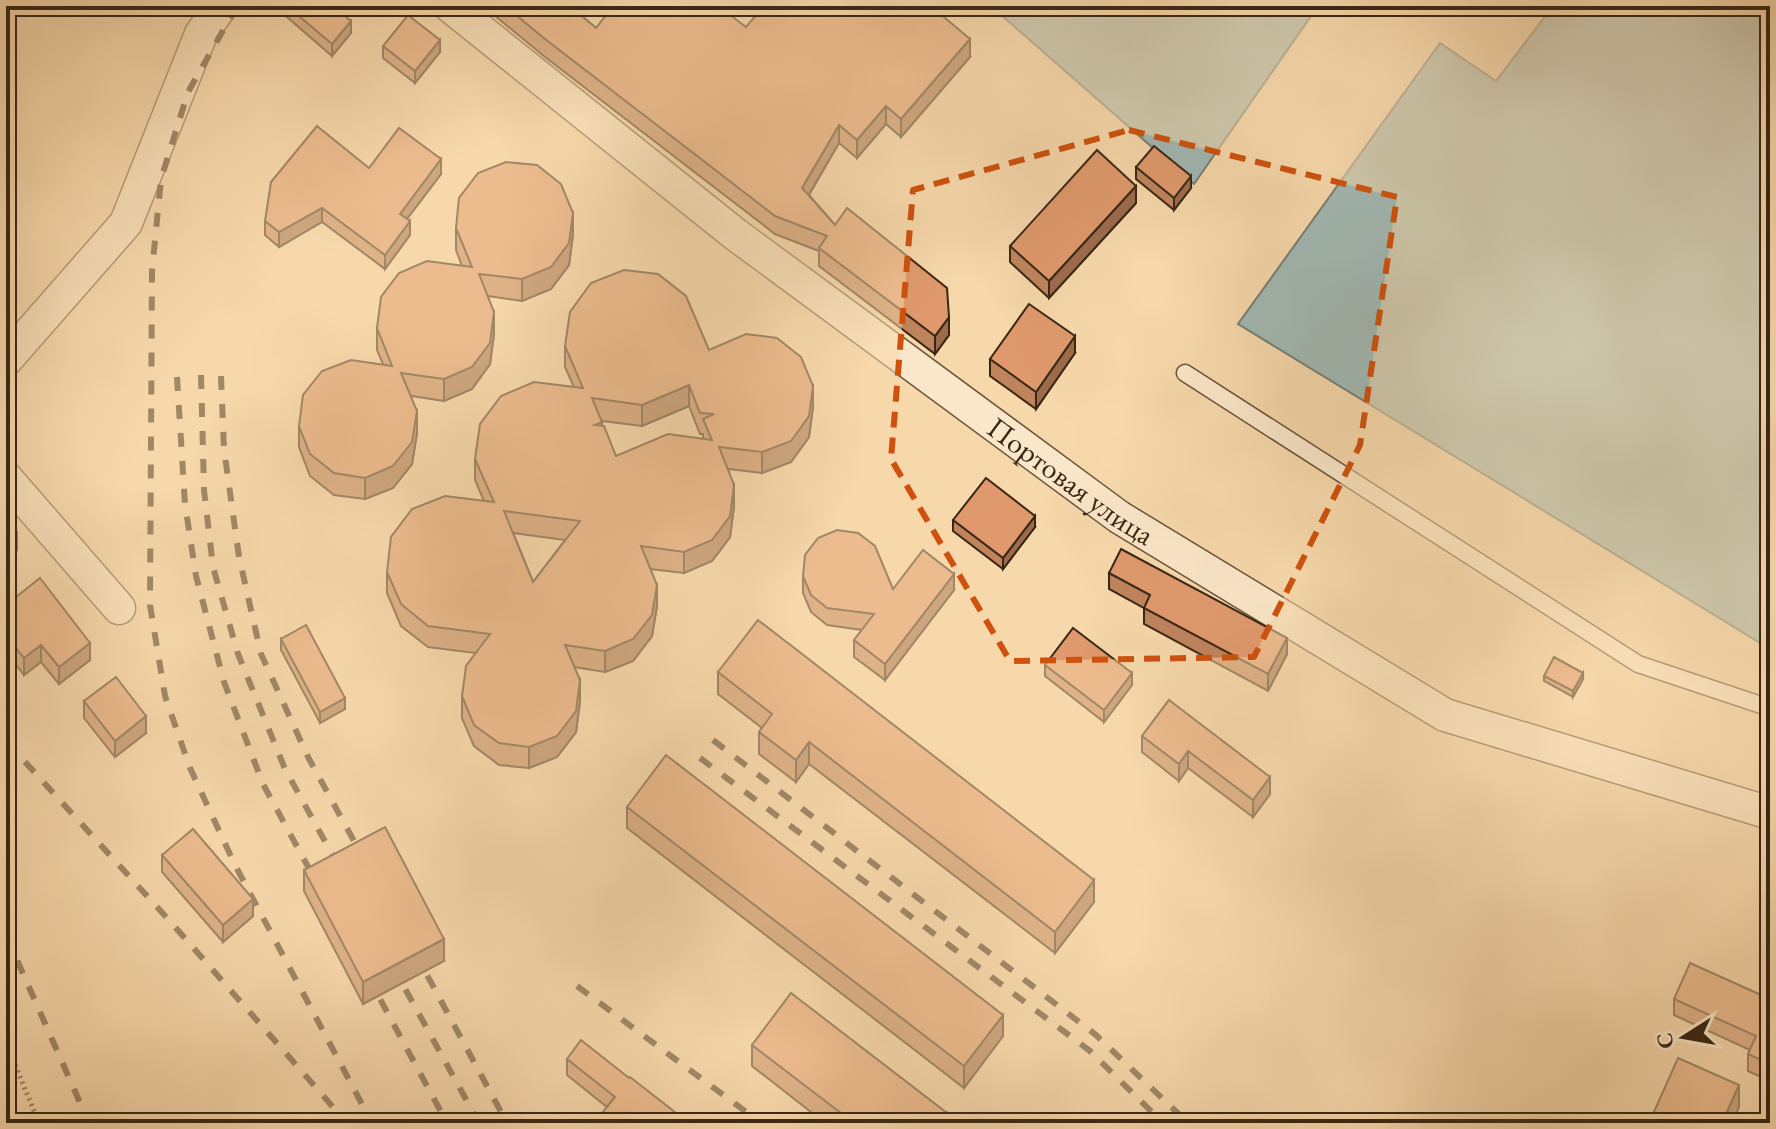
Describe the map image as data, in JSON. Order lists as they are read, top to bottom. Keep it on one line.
{"streets":{"street":["Портовая улица"]},"north":"left"}
